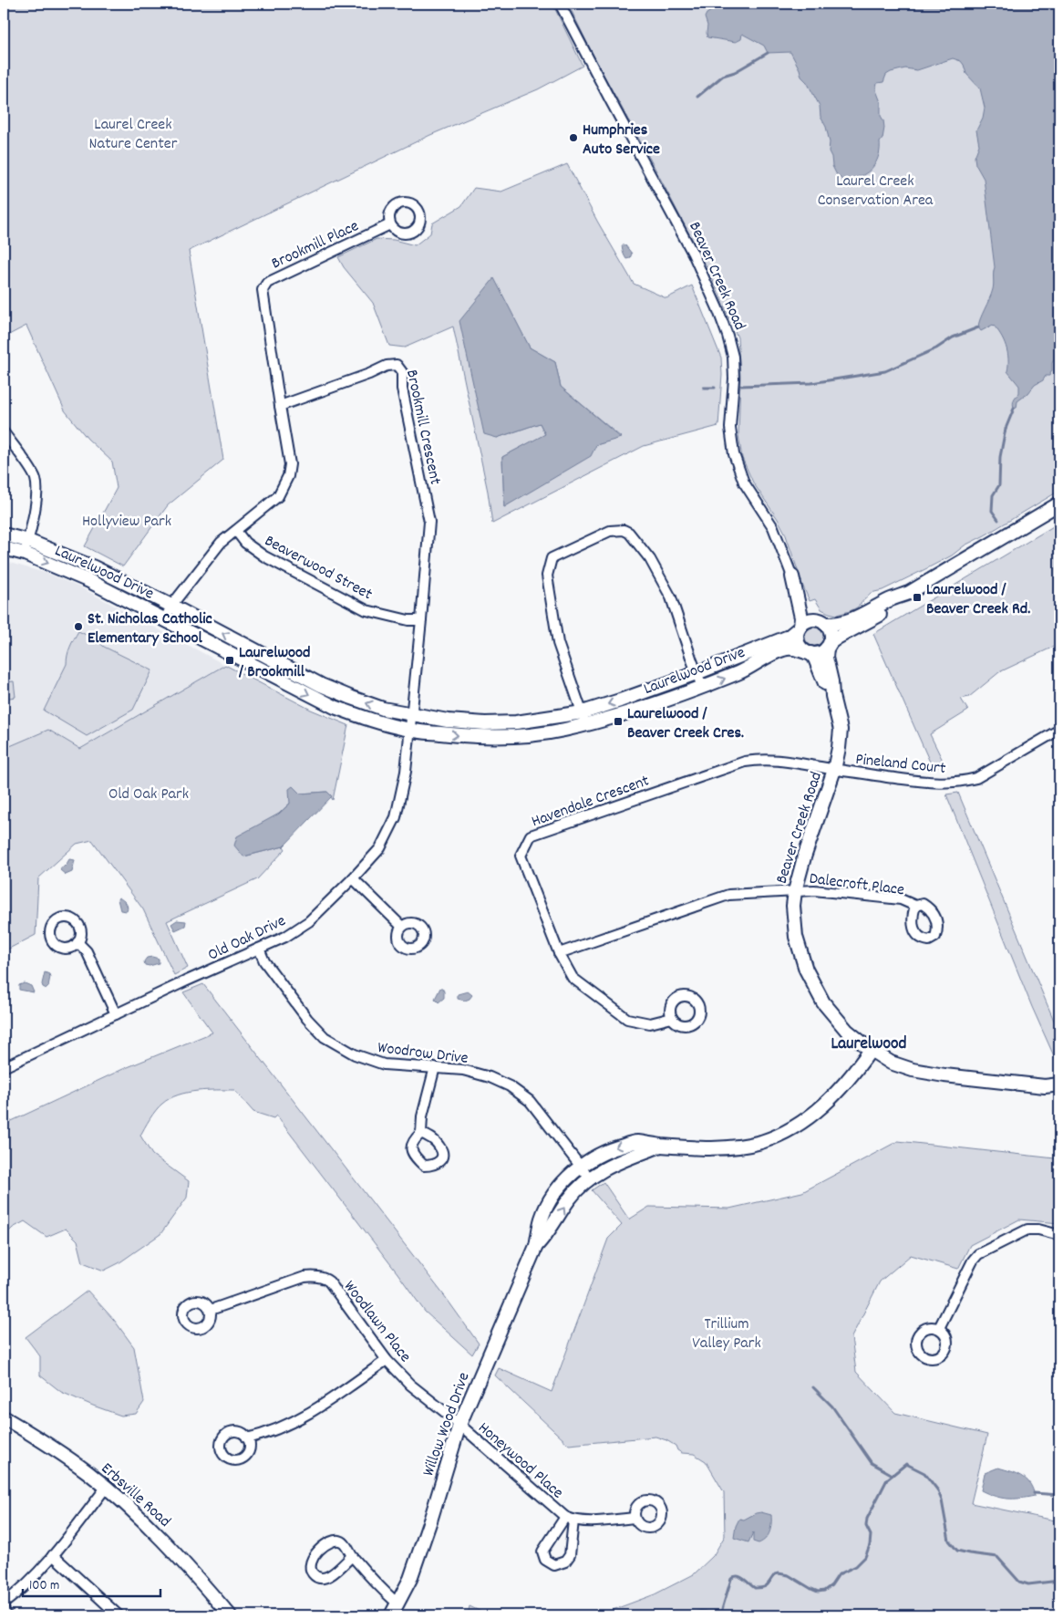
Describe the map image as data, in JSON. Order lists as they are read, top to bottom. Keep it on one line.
{"streets":{"street":["Brookmill Place","Beaver Creek Road","Brookmill Crescent","Beaverwood Street","Laurelwood Drive","Pineland Court","Havendale Crescent","Dalecroft Place","Old Oak Drive","Woodrow Drive","Woodlawn Place","Willow Wood Drive","Honeywood Place","Erbsville Road"]},"crossings":[["Brookmill Place","Brookmill Crescent"],["Beaver Creek Road","Laurelwood Drive"],["Beaver Creek Road","Pineland Court"],["Beaver Creek Road","Havendale Crescent"],["Beaver Creek Road","Dalecroft Place"],["Beaver Creek Road","Willow Wood Drive"],["Brookmill Crescent","Beaverwood Street"],["Brookmill Crescent","Laurelwood Drive"],["Brookmill Crescent","Old Oak Drive"],["Laurelwood Drive","Old Oak Drive"],["Pineland Court","Havendale Crescent"],["Old Oak Drive","Woodrow Drive"],["Woodrow Drive","Willow Wood Drive"],["Woodlawn Place","Willow Wood Drive"],["Woodlawn Place","Honeywood Place"],["Willow Wood Drive","Honeywood Place"]],"districts":["Laurelwood"],"parks":["Laurel Creek Nature Center","Laurel Creek Conservation Area","Hollyview Park","Old Oak Park","Trillium Valley Park"],"places":{"other":["Humphries Auto Service","St. Nicholas Catholic Elementary School"],"transit":["Laurelwood / Beaver Creek Rd.","Laurelwood / Brookmill","Laurelwood / Beaver Creek Cres."]},"scale_bar":"100 m"}
